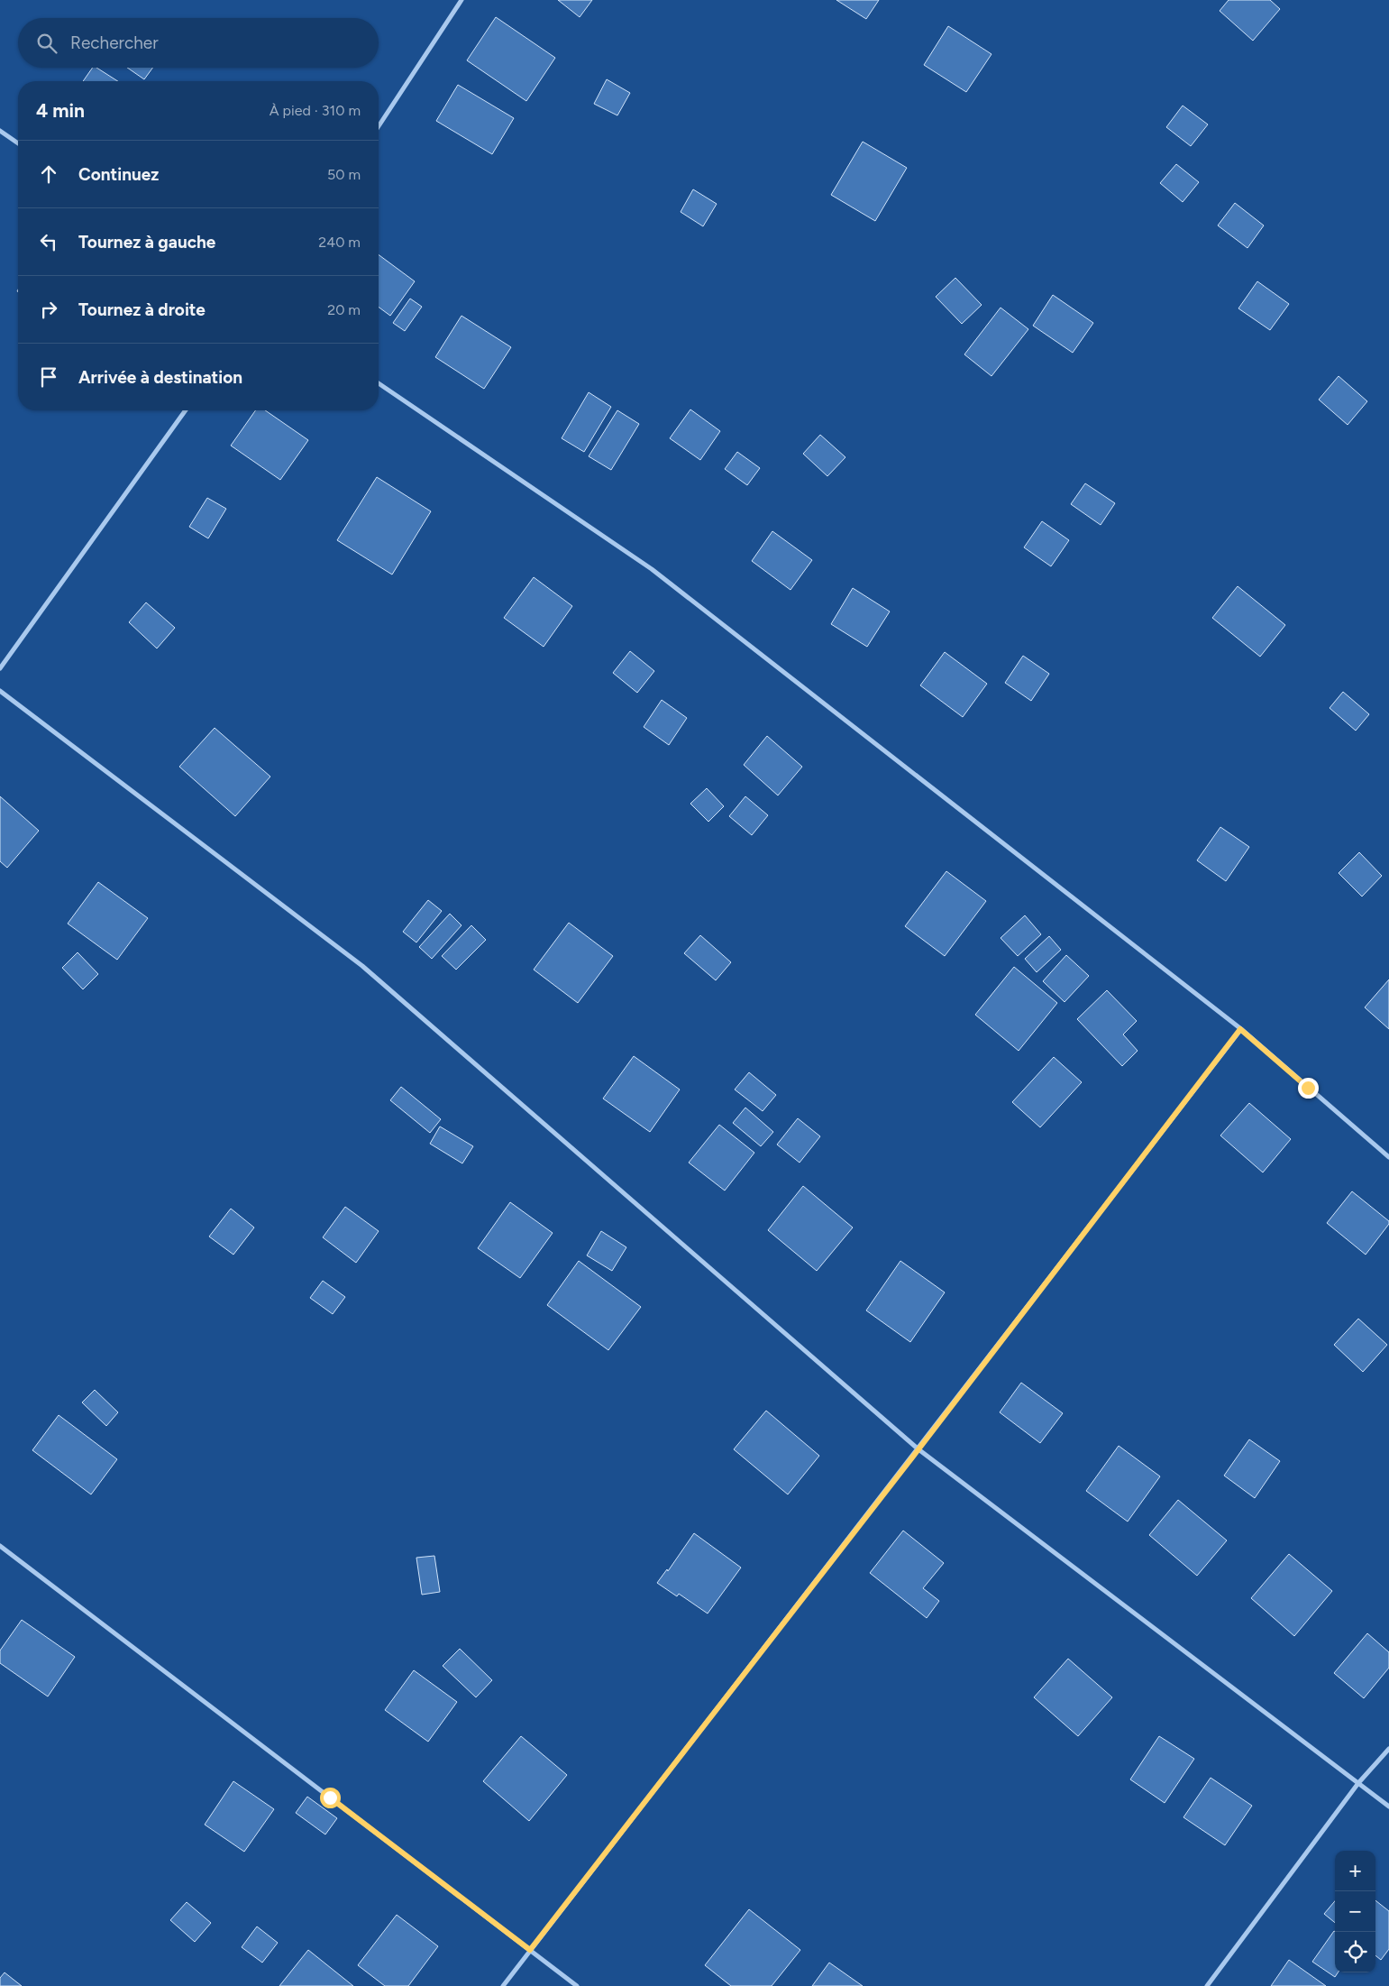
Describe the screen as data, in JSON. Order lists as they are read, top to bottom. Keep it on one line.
{"page":{"search":"Rechercher","heading":["4 min","À pied · 310 m"],"list":[["Continuez","50 m"],["Tournez à gauche","240 m"],["Tournez à droite","20 m"],"Arrivée à destination"],"map_buttons":["+","−"]}}
